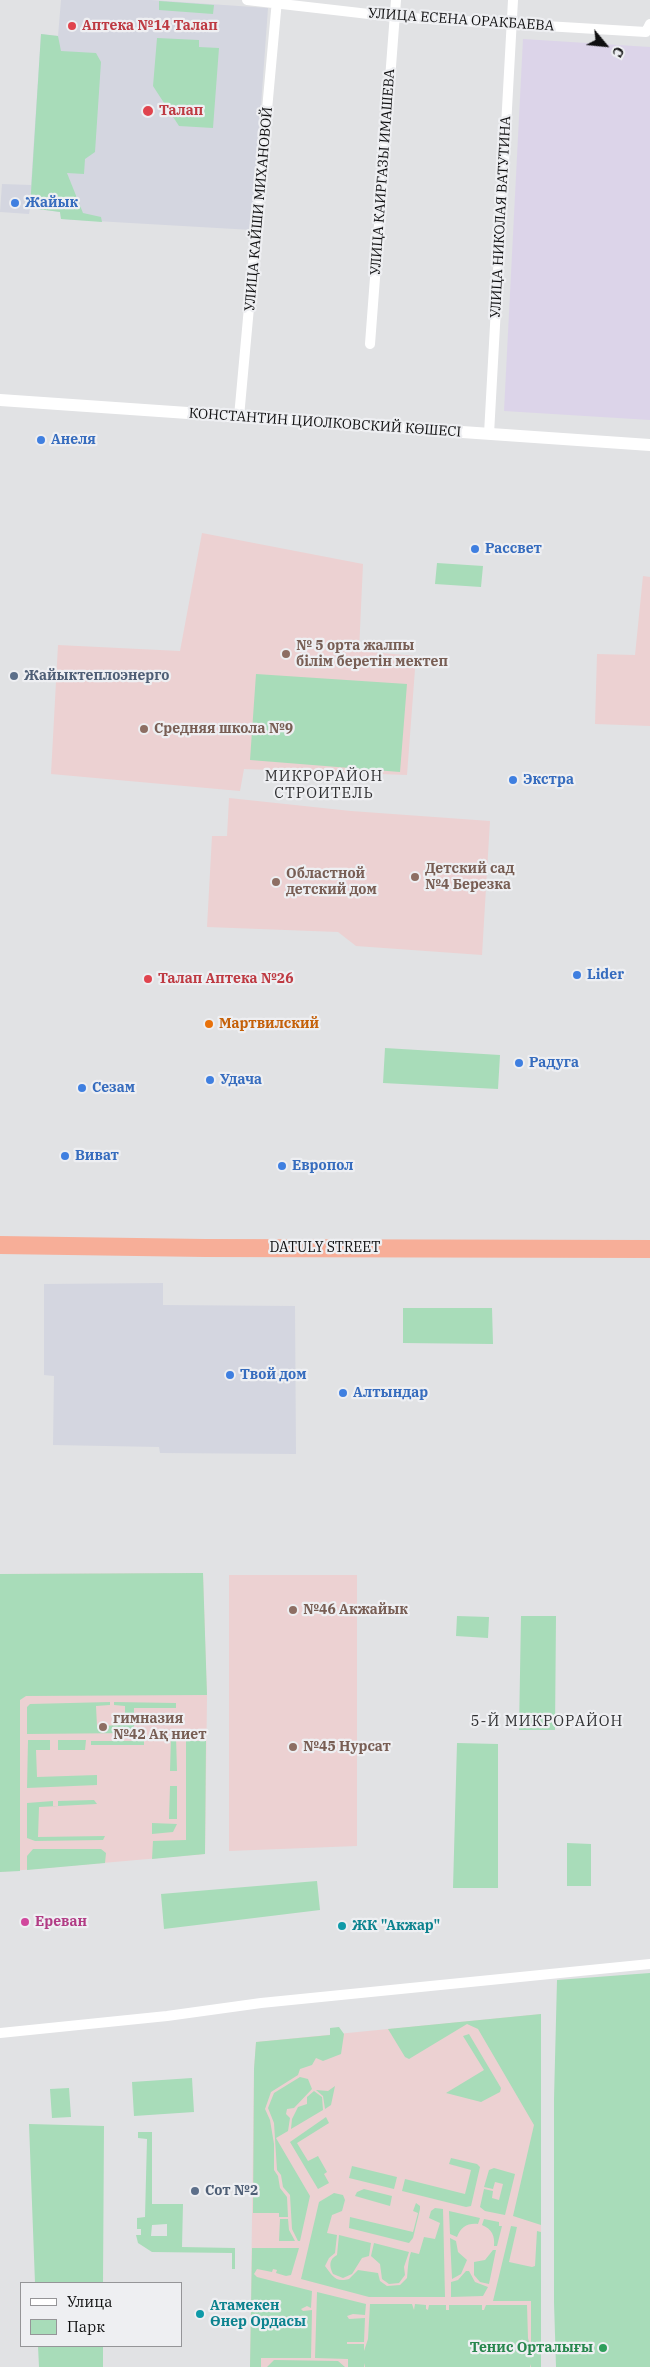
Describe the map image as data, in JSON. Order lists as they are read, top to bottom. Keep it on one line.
{"streets":{"highway":["DATULY STREET"],"street":["УЛИЦА ЕСЕНА ОРАКБАЕВА","УЛИЦА КАИРГАЗЫ ИМАШЕВА","УЛИЦА КАЙШИ МИХАНОВОЙ","УЛИЦА НИКОЛАЯ ВАТУТИНА","КОНСТАНТИН ЦИОЛКОВСКИЙ КӨШЕСІ"]},"crossings":[["УЛИЦА ЕСЕНА ОРАКБАЕВА","УЛИЦА КАИРГАЗЫ ИМАШЕВА"],["УЛИЦА ЕСЕНА ОРАКБАЕВА","УЛИЦА КАЙШИ МИХАНОВОЙ"],["УЛИЦА ЕСЕНА ОРАКБАЕВА","УЛИЦА НИКОЛАЯ ВАТУТИНА"],["УЛИЦА КАЙШИ МИХАНОВОЙ","КОНСТАНТИН ЦИОЛКОВСКИЙ КӨШЕСІ"],["УЛИЦА НИКОЛАЯ ВАТУТИНА","КОНСТАНТИН ЦИОЛКОВСКИЙ КӨШЕСІ"]],"districts":["МИКРОРАЙОН СТРОИТЕЛЬ","5-Й МИКРОРАЙОН"],"places":["Аптека №14 Талап","Талап","Жайык","Анеля","Рассвет","№ 5 орта жалпы білім беретін мектеп","Жайыктеплоэнерго","Средняя школа №9","Экстра","Детский сад №4 Березка","Областной детский дом","Lider","Талап Аптека №26","Мартвилский","Радуга","Удача","Сезам","Виват","Европол","Твой дом","Алтындар","№46 Акжайык","гимназия №42 Ақ ниет","№45 Нурсат","Ереван","ЖК \"Акжар\"","Сот №2","Атамекен Өнер Ордасы","Тенис Орталығы"],"legend":["Улица","Парк"],"north":"bottom right"}
